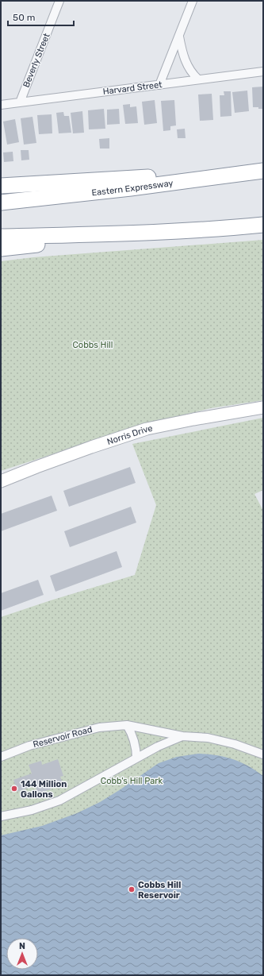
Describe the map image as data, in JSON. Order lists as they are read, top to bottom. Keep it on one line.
{"streets":{"highway":["Eastern Expressway"],"street":["Beverly Street","Harvard Street","Norris Drive","Reservoir Road"]},"crossings":[["Beverly Street","Harvard Street"]],"parks":["Cobbs Hill","Cobb's Hill Park"],"places":["144 Million Gallons","Cobbs Hill Reservoir"],"scale_bar":"50 m","north":"top"}
